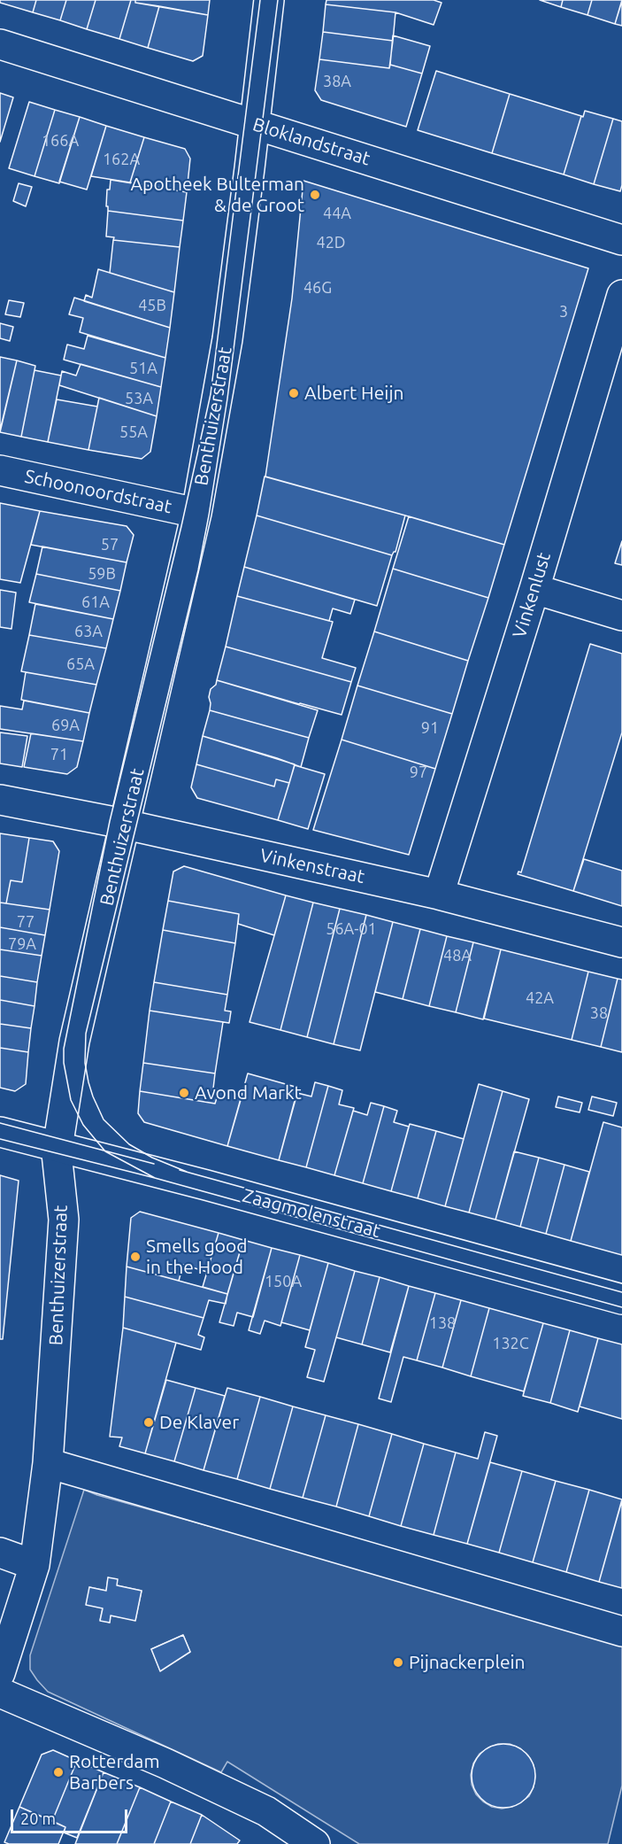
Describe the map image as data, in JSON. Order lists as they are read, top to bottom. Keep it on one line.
{"streets":{"street":["Bloklandstraat","Benthuizerstraat","Schoonoordstraat","Vinkenlust","Vinkenstraat","Zaagmolenstraat"]},"crossings":[["Bloklandstraat","Benthuizerstraat"],["Benthuizerstraat","Schoonoordstraat"],["Benthuizerstraat","Vinkenstraat"],["Benthuizerstraat","Zaagmolenstraat"],["Vinkenlust","Vinkenstraat"]],"places":["Apotheek Bulterman & de Groot","Albert Heijn","Avond Markt","Smells good in the Hood","De Klaver","Pijnackerplein","Rotterdam Barbers"],"house_numbers":["38A","166A","162A","44A","42D","46G","45B","3","51A","53A","55A","57","59B","61A","63A","65A","69A","91","71","97","77","56A-01","79A","48A","42A","38","150A","138","132C"],"scale_bar":"20 m"}
